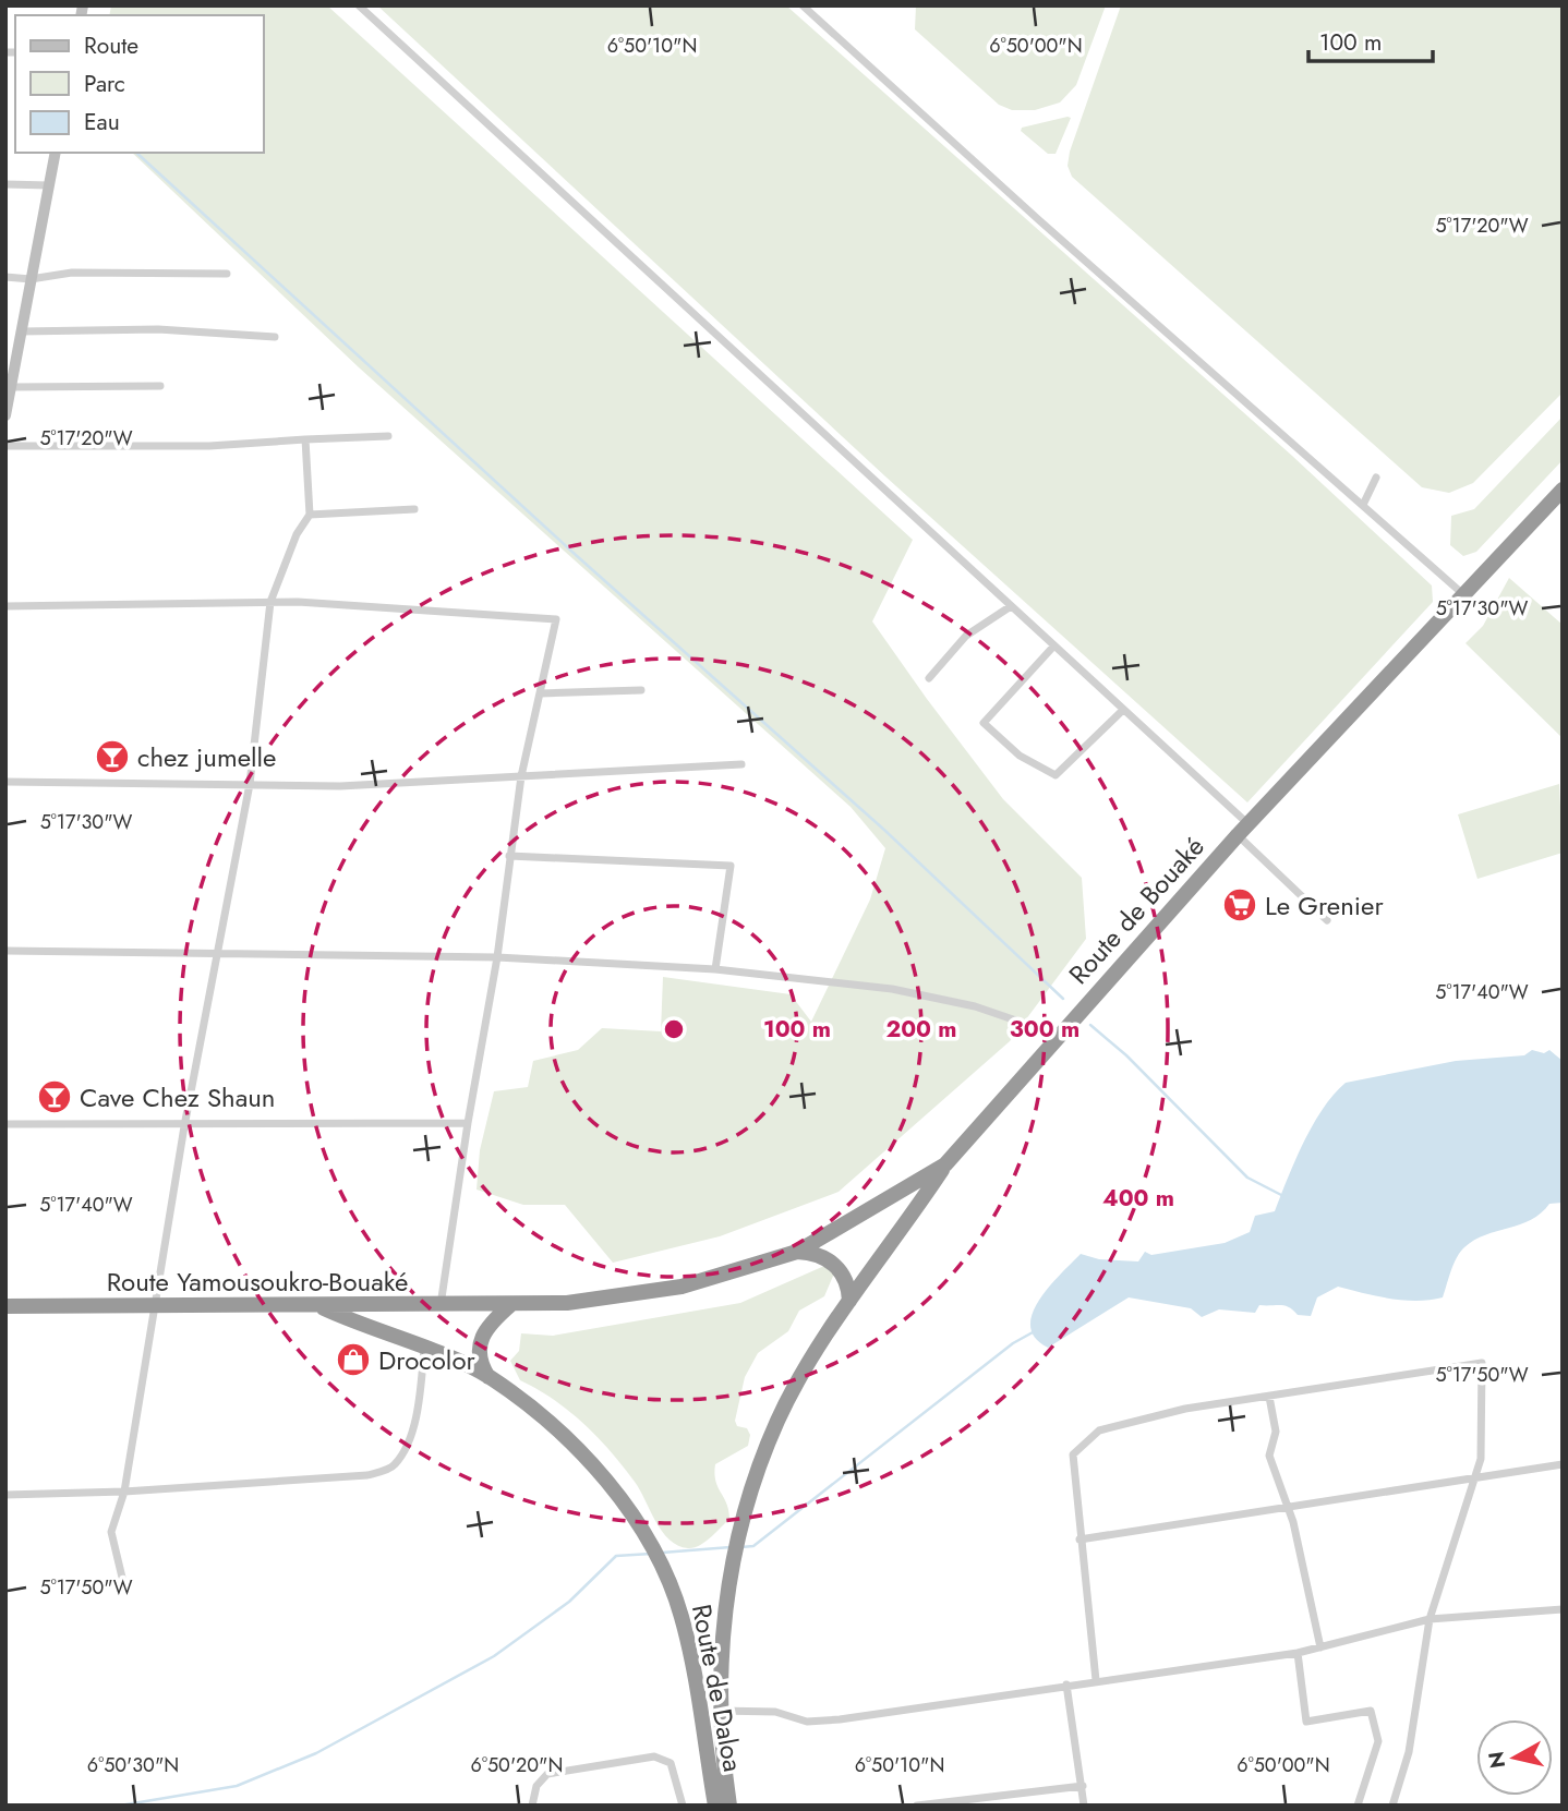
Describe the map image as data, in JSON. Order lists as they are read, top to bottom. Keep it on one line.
{"streets":{"highway":["Route de Bouaké","Route Yamousoukro-Bouaké","Route de Daloa"]},"crossings":[["Route de Bouaké","Route Yamousoukro-Bouaké"],["Route de Bouaké","Route de Daloa"],["Route Yamousoukro-Bouaké","Route de Daloa"]],"places":{"bar":["chez jumelle","Cave Chez Shaun"],"supermarket":["Le Grenier"],"shop":["Drocolor"]},"legend":["Route","Parc","Eau"],"scale_bar":"100 m","north":"left","coordinates":["6°50'10\"N","6°50'00\"N","5°17'20\"W","5°17'30\"W","5°17'40\"W","5°17'50\"W","6°50'30\"N","6°50'20\"N"],"rings":["100 m","200 m","300 m","400 m"]}
